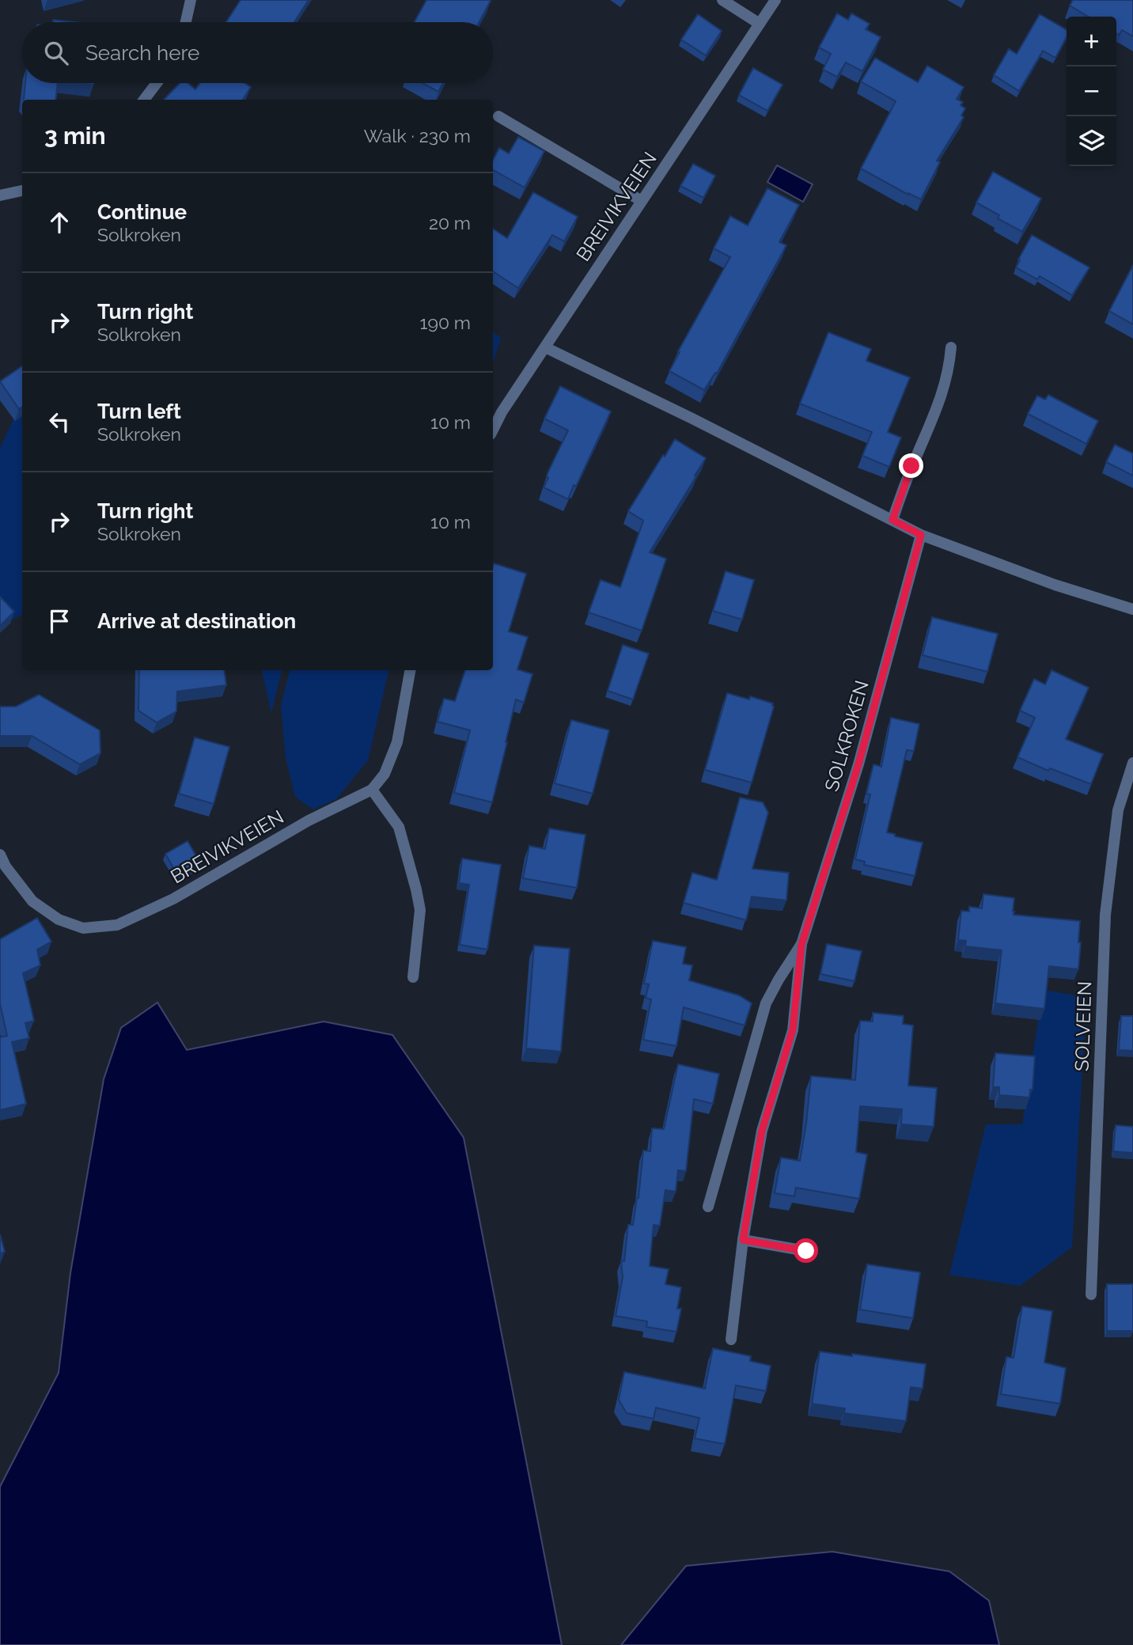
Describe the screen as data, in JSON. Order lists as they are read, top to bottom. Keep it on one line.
{"streets":{"street":["BREIVIKVEIEN","SOLKROKEN","SOLVEIEN"]},"page":{"map_buttons":["+","−"],"search":"Search here","heading":["3 min","Walk · 230 m"],"list":[["Continue","Solkroken","20 m"],["Turn right","Solkroken","190 m"],["Turn left","Solkroken","10 m"],["Turn right","Solkroken","10 m"],"Arrive at destination"]}}
